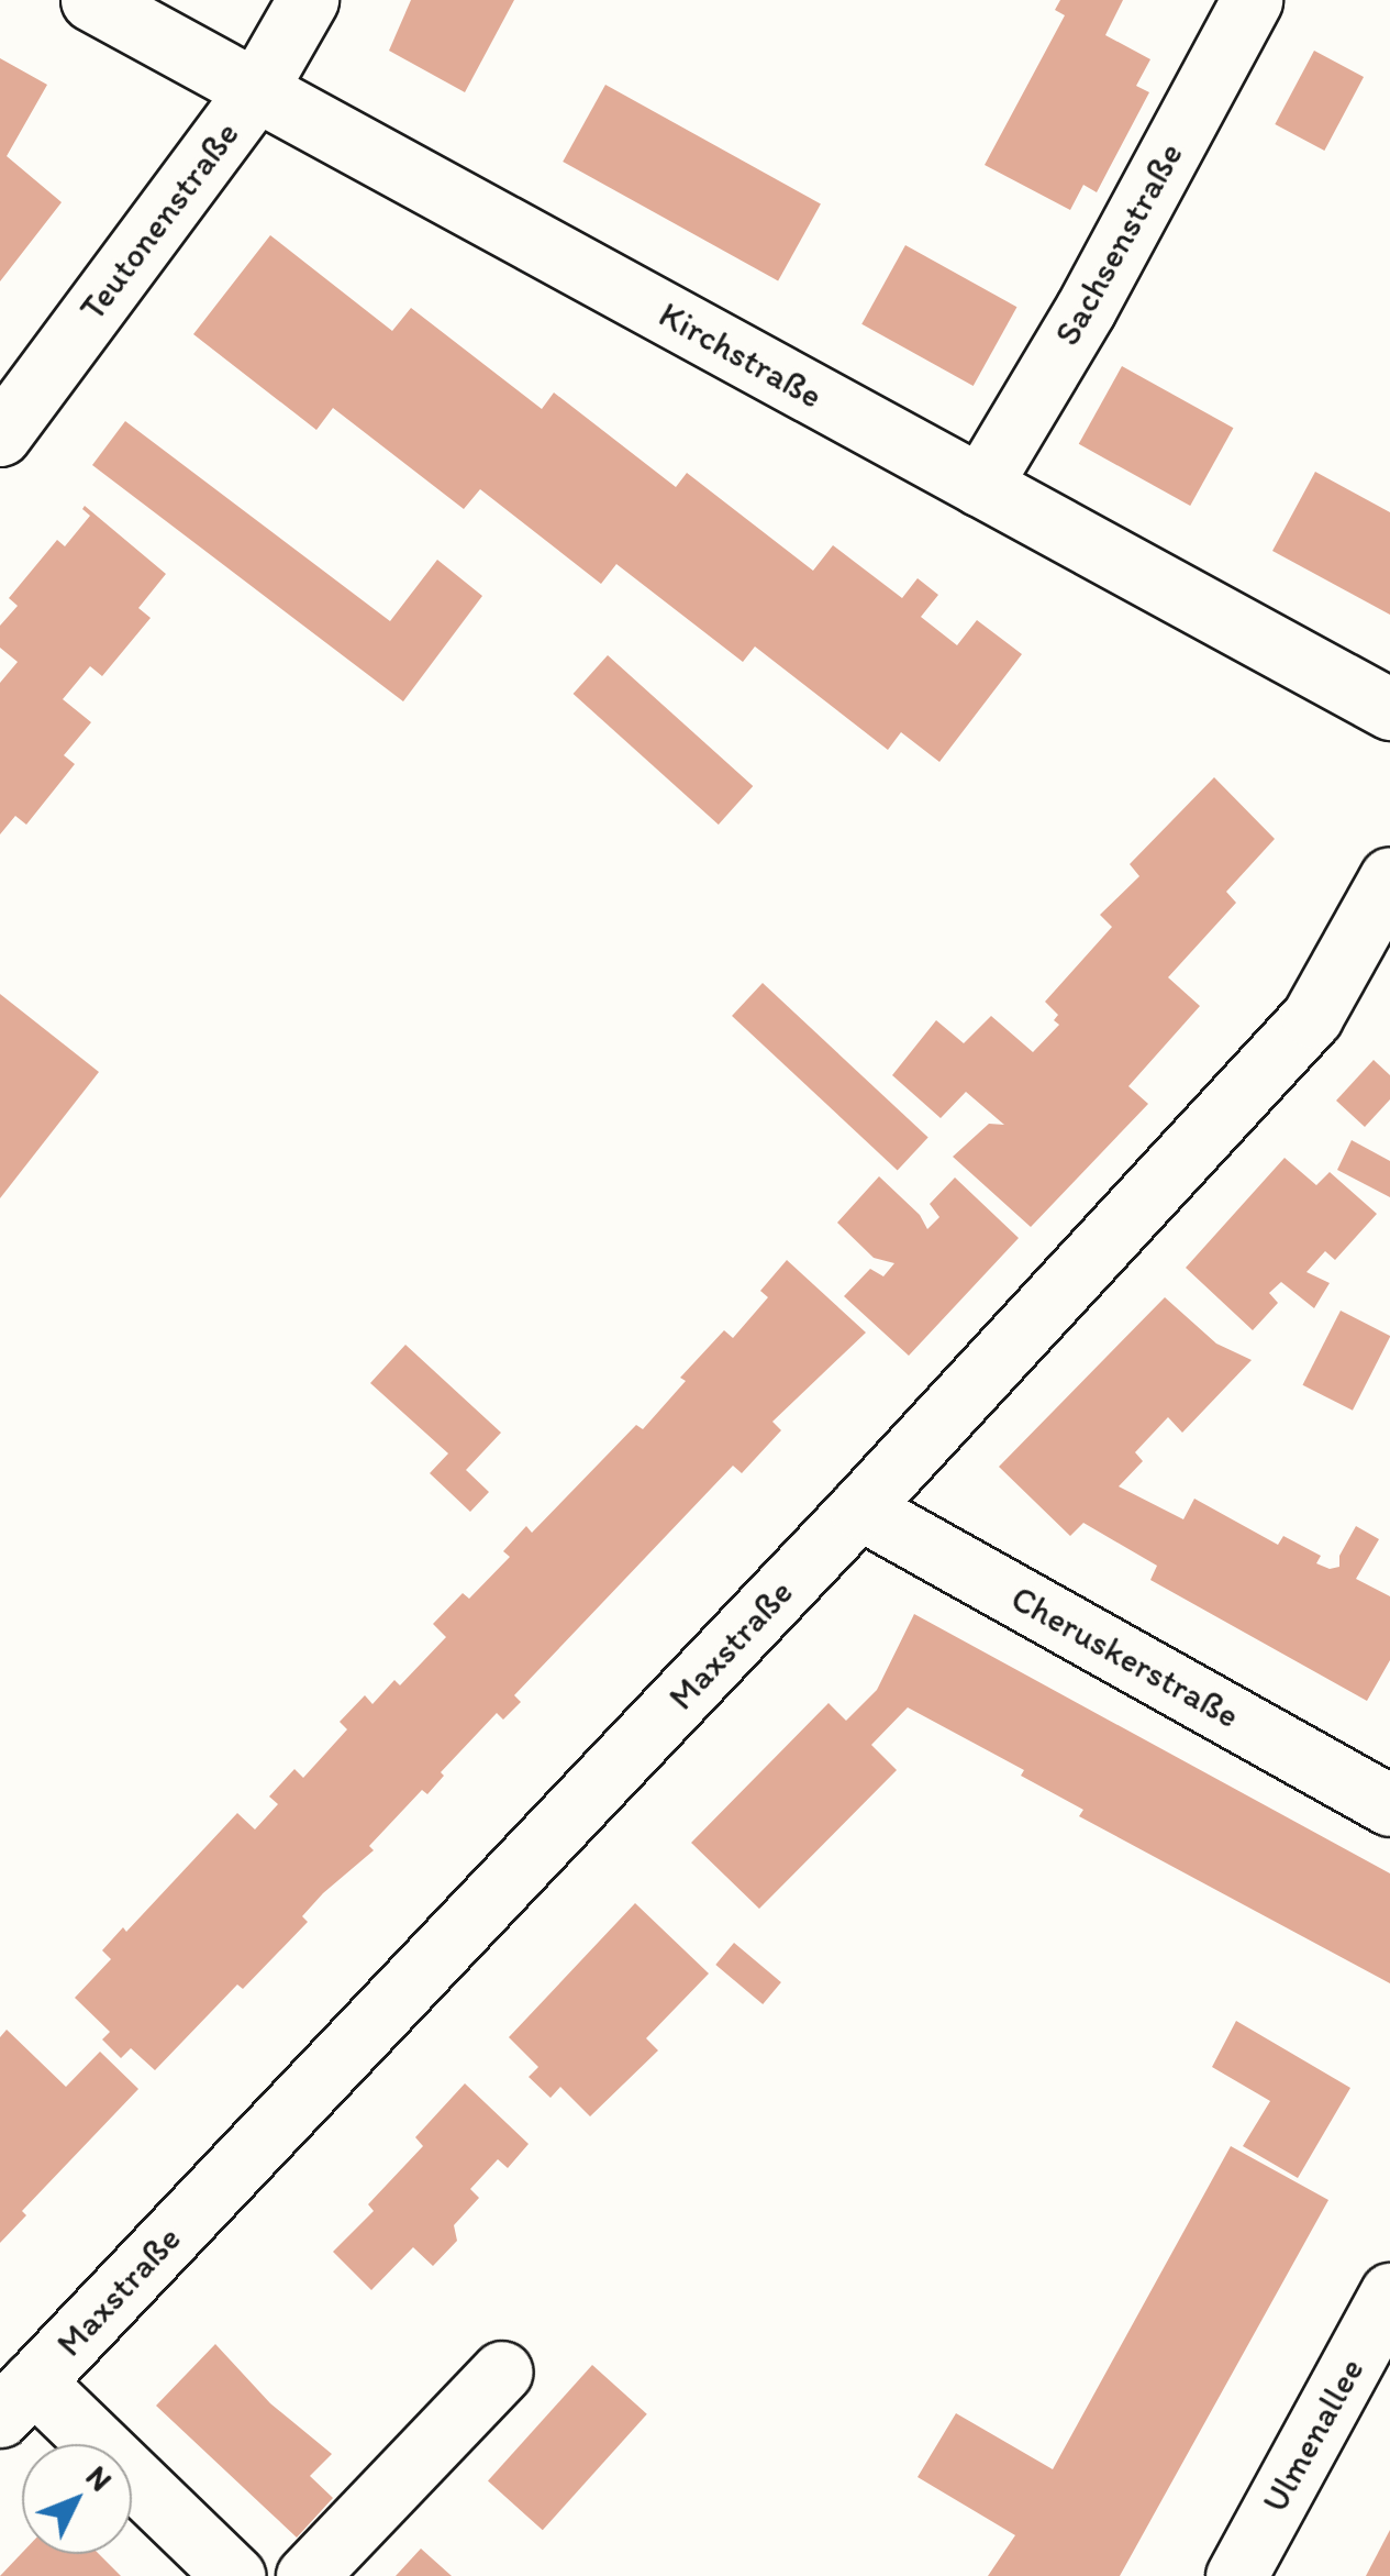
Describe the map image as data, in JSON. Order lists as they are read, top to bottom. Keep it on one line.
{"streets":{"street":["Teutonenstraße","Sachsenstraße","Kirchstraße","Maxstraße","Cheruskerstraße","Ulmenallee"]},"crossings":[["Teutonenstraße","Kirchstraße"],["Sachsenstraße","Kirchstraße"],["Maxstraße","Cheruskerstraße"]],"north":"top right"}
